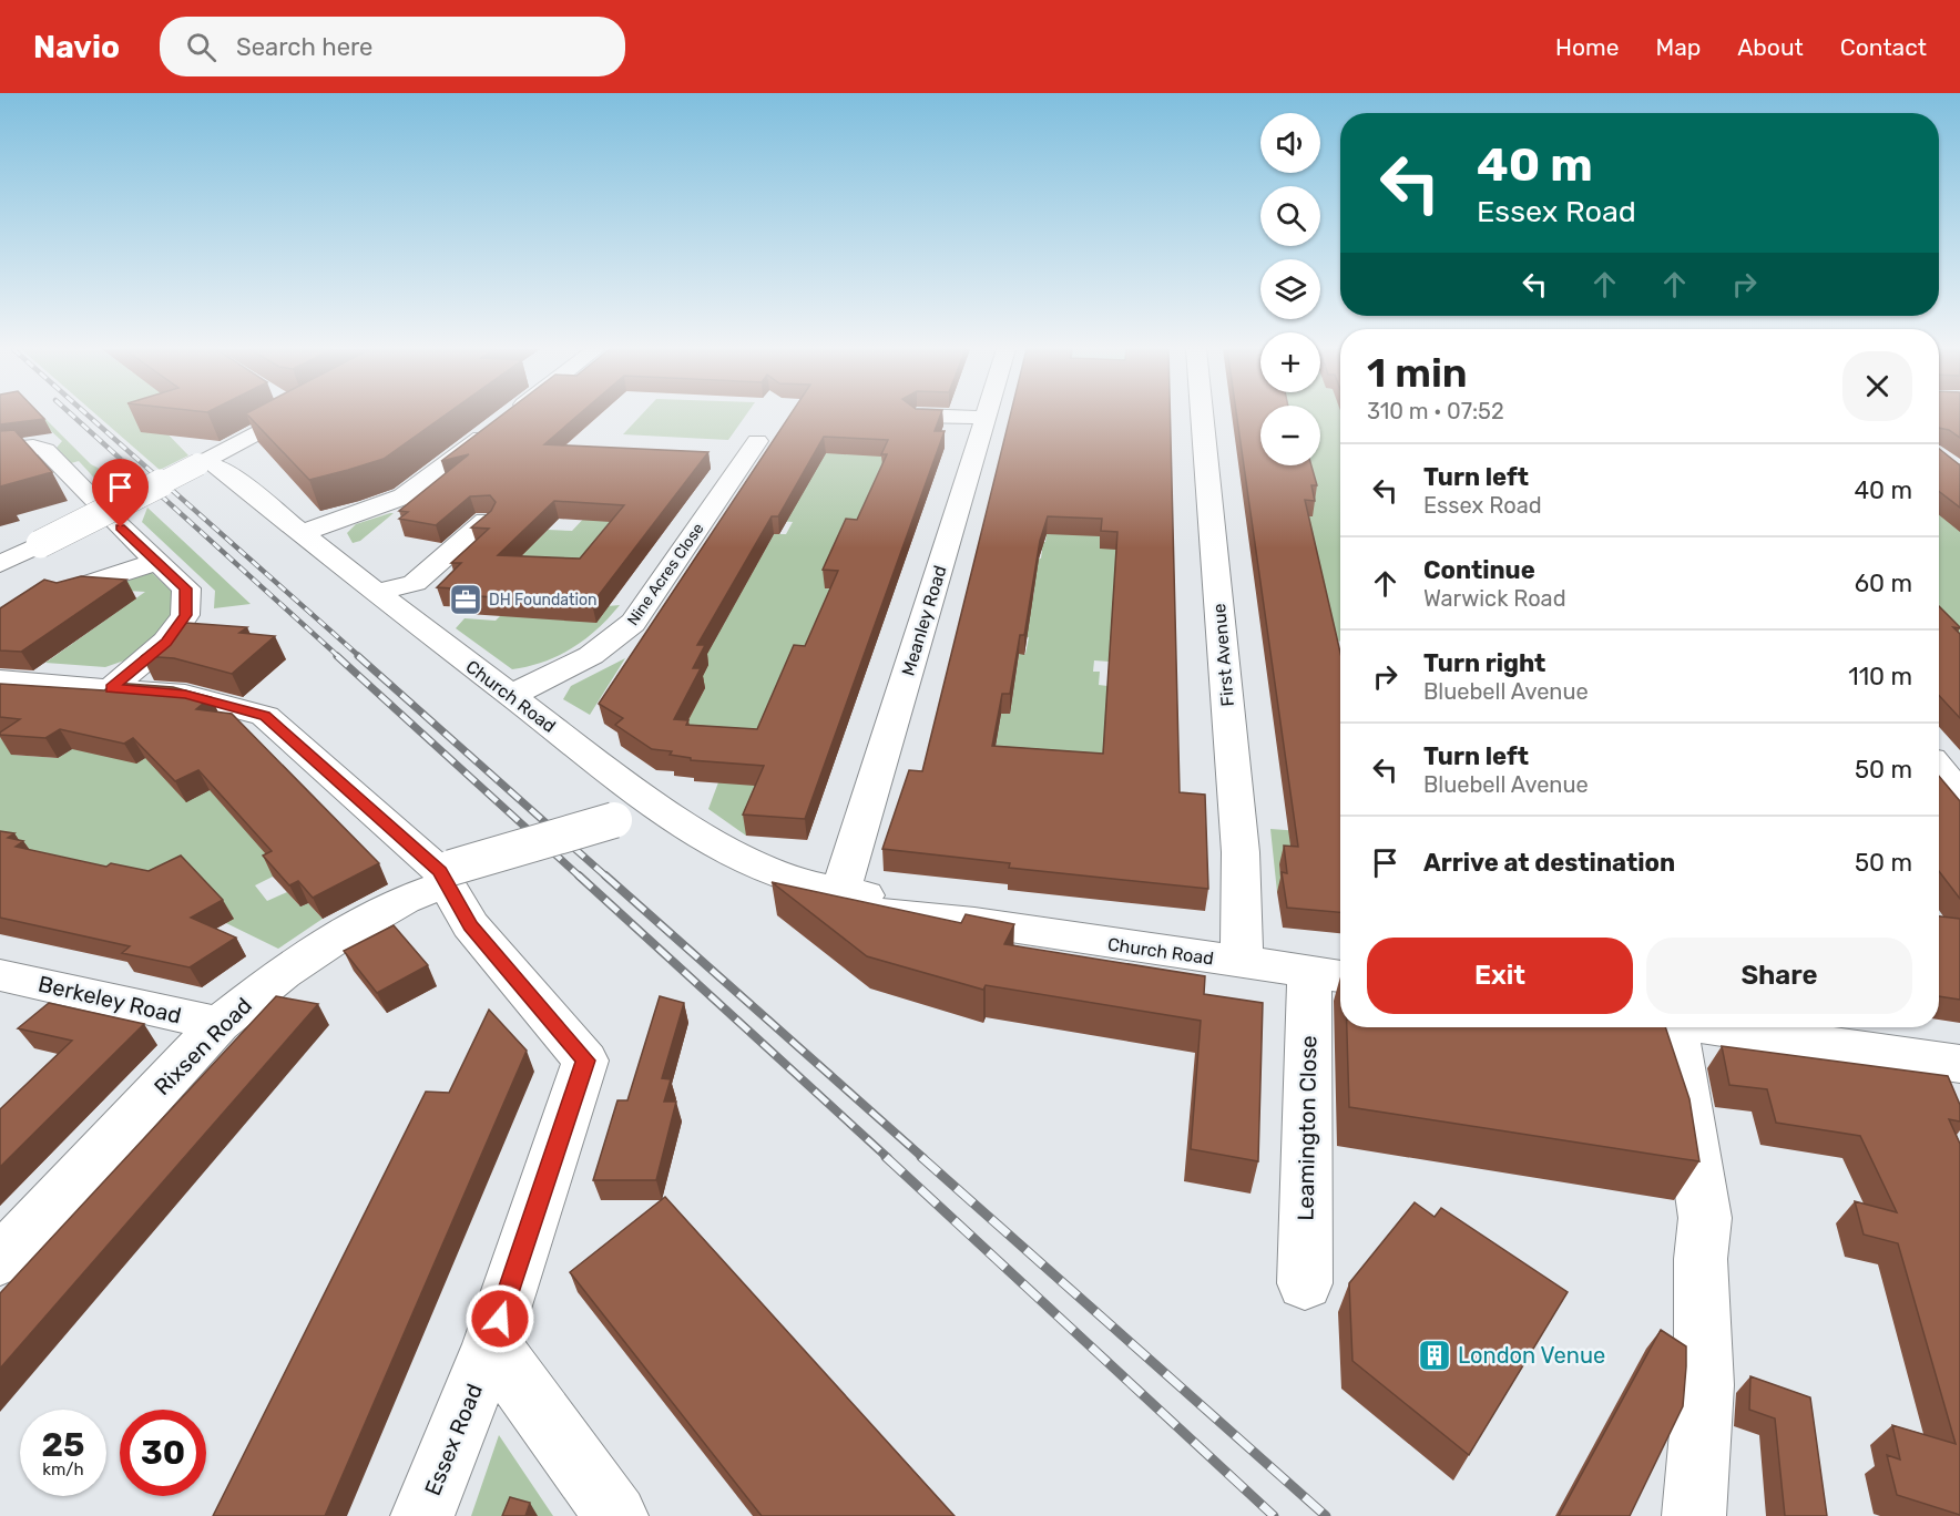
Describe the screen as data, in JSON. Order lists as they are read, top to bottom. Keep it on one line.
{"streets":{"street":["Nine Acres Close","Meanley Road","First Avenue","Church Road","Berkeley Road","Rixsen Road","Leamington Close","Essex Road"]},"crossings":[["Nine Acres Close","Church Road"],["Meanley Road","Church Road"],["First Avenue","Church Road"],["Church Road","Rixsen Road"],["Church Road","Leamington Close"],["Berkeley Road","Rixsen Road"],["Rixsen Road","Essex Road"]],"places":{"office":["DH Foundation"],"building":["London Venue"]},"page":{"header":"Navio","search":"Search here","nav":["Home","Map","About","Contact"],"map_buttons":["+","−"],"turn":["40 m","Essex Road"],"heading":["1 min","310 m · 07:52"],"list":[{"name":"Turn left","note":"Essex Road","value":"40 m"},{"name":"Continue","note":"Warwick Road","value":"60 m"},{"name":"Turn right","note":"Bluebell Avenue","value":"110 m"},{"name":"Turn left","note":"Bluebell Avenue","value":"50 m"},{"name":"Arrive at destination","value":"50 m"}],"buttons":["Exit","Share"],"speed":"25 km/h","limit":"30"}}
